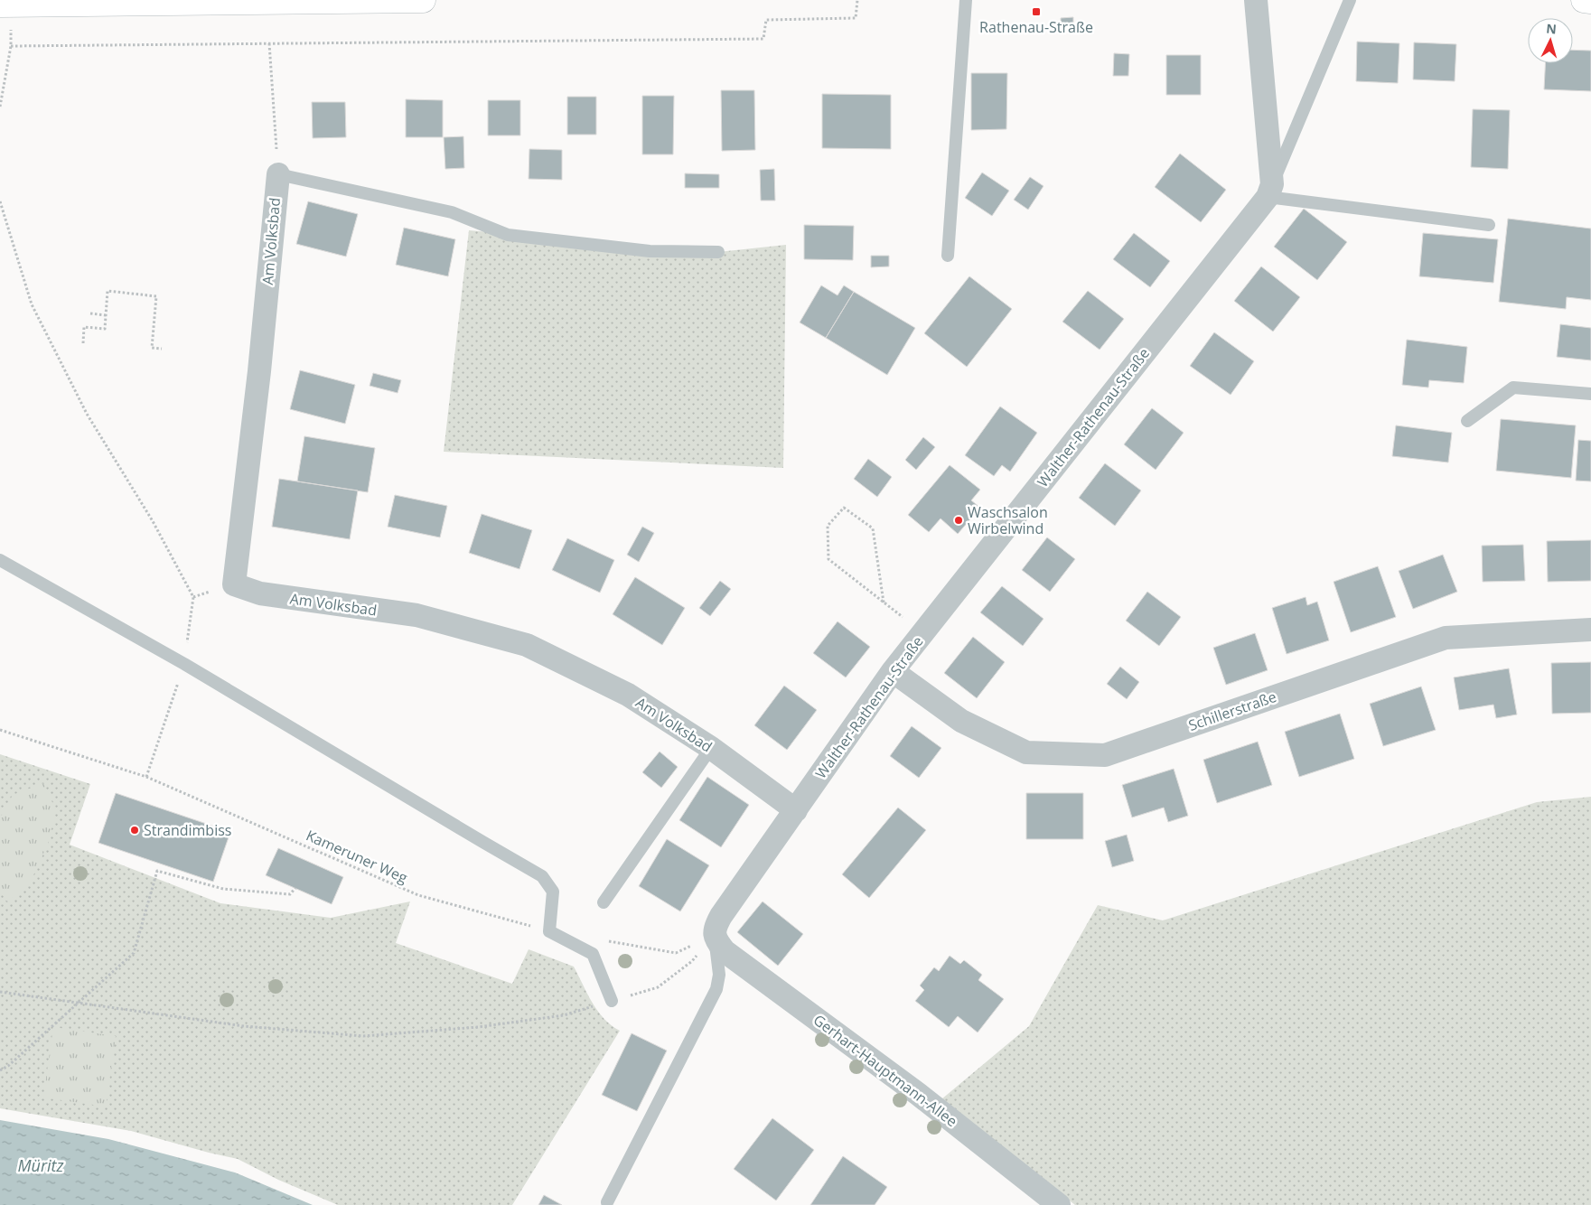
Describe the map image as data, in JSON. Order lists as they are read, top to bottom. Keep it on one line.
{"streets":{"street":["Am Volksbad","Walther-Rathenau-Straße","Schillerstraße","Gerhart-Hauptmann-Allee"],"path":["Kameruner Weg"]},"crossings":[["Am Volksbad","Walther-Rathenau-Straße"],["Walther-Rathenau-Straße","Schillerstraße"],["Walther-Rathenau-Straße","Gerhart-Hauptmann-Allee"]],"water":["Müritz"],"places":{"transit":["Rathenau-Straße"],"other":["Waschsalon Wirbelwind","Strandimbiss"]},"north":"top"}
